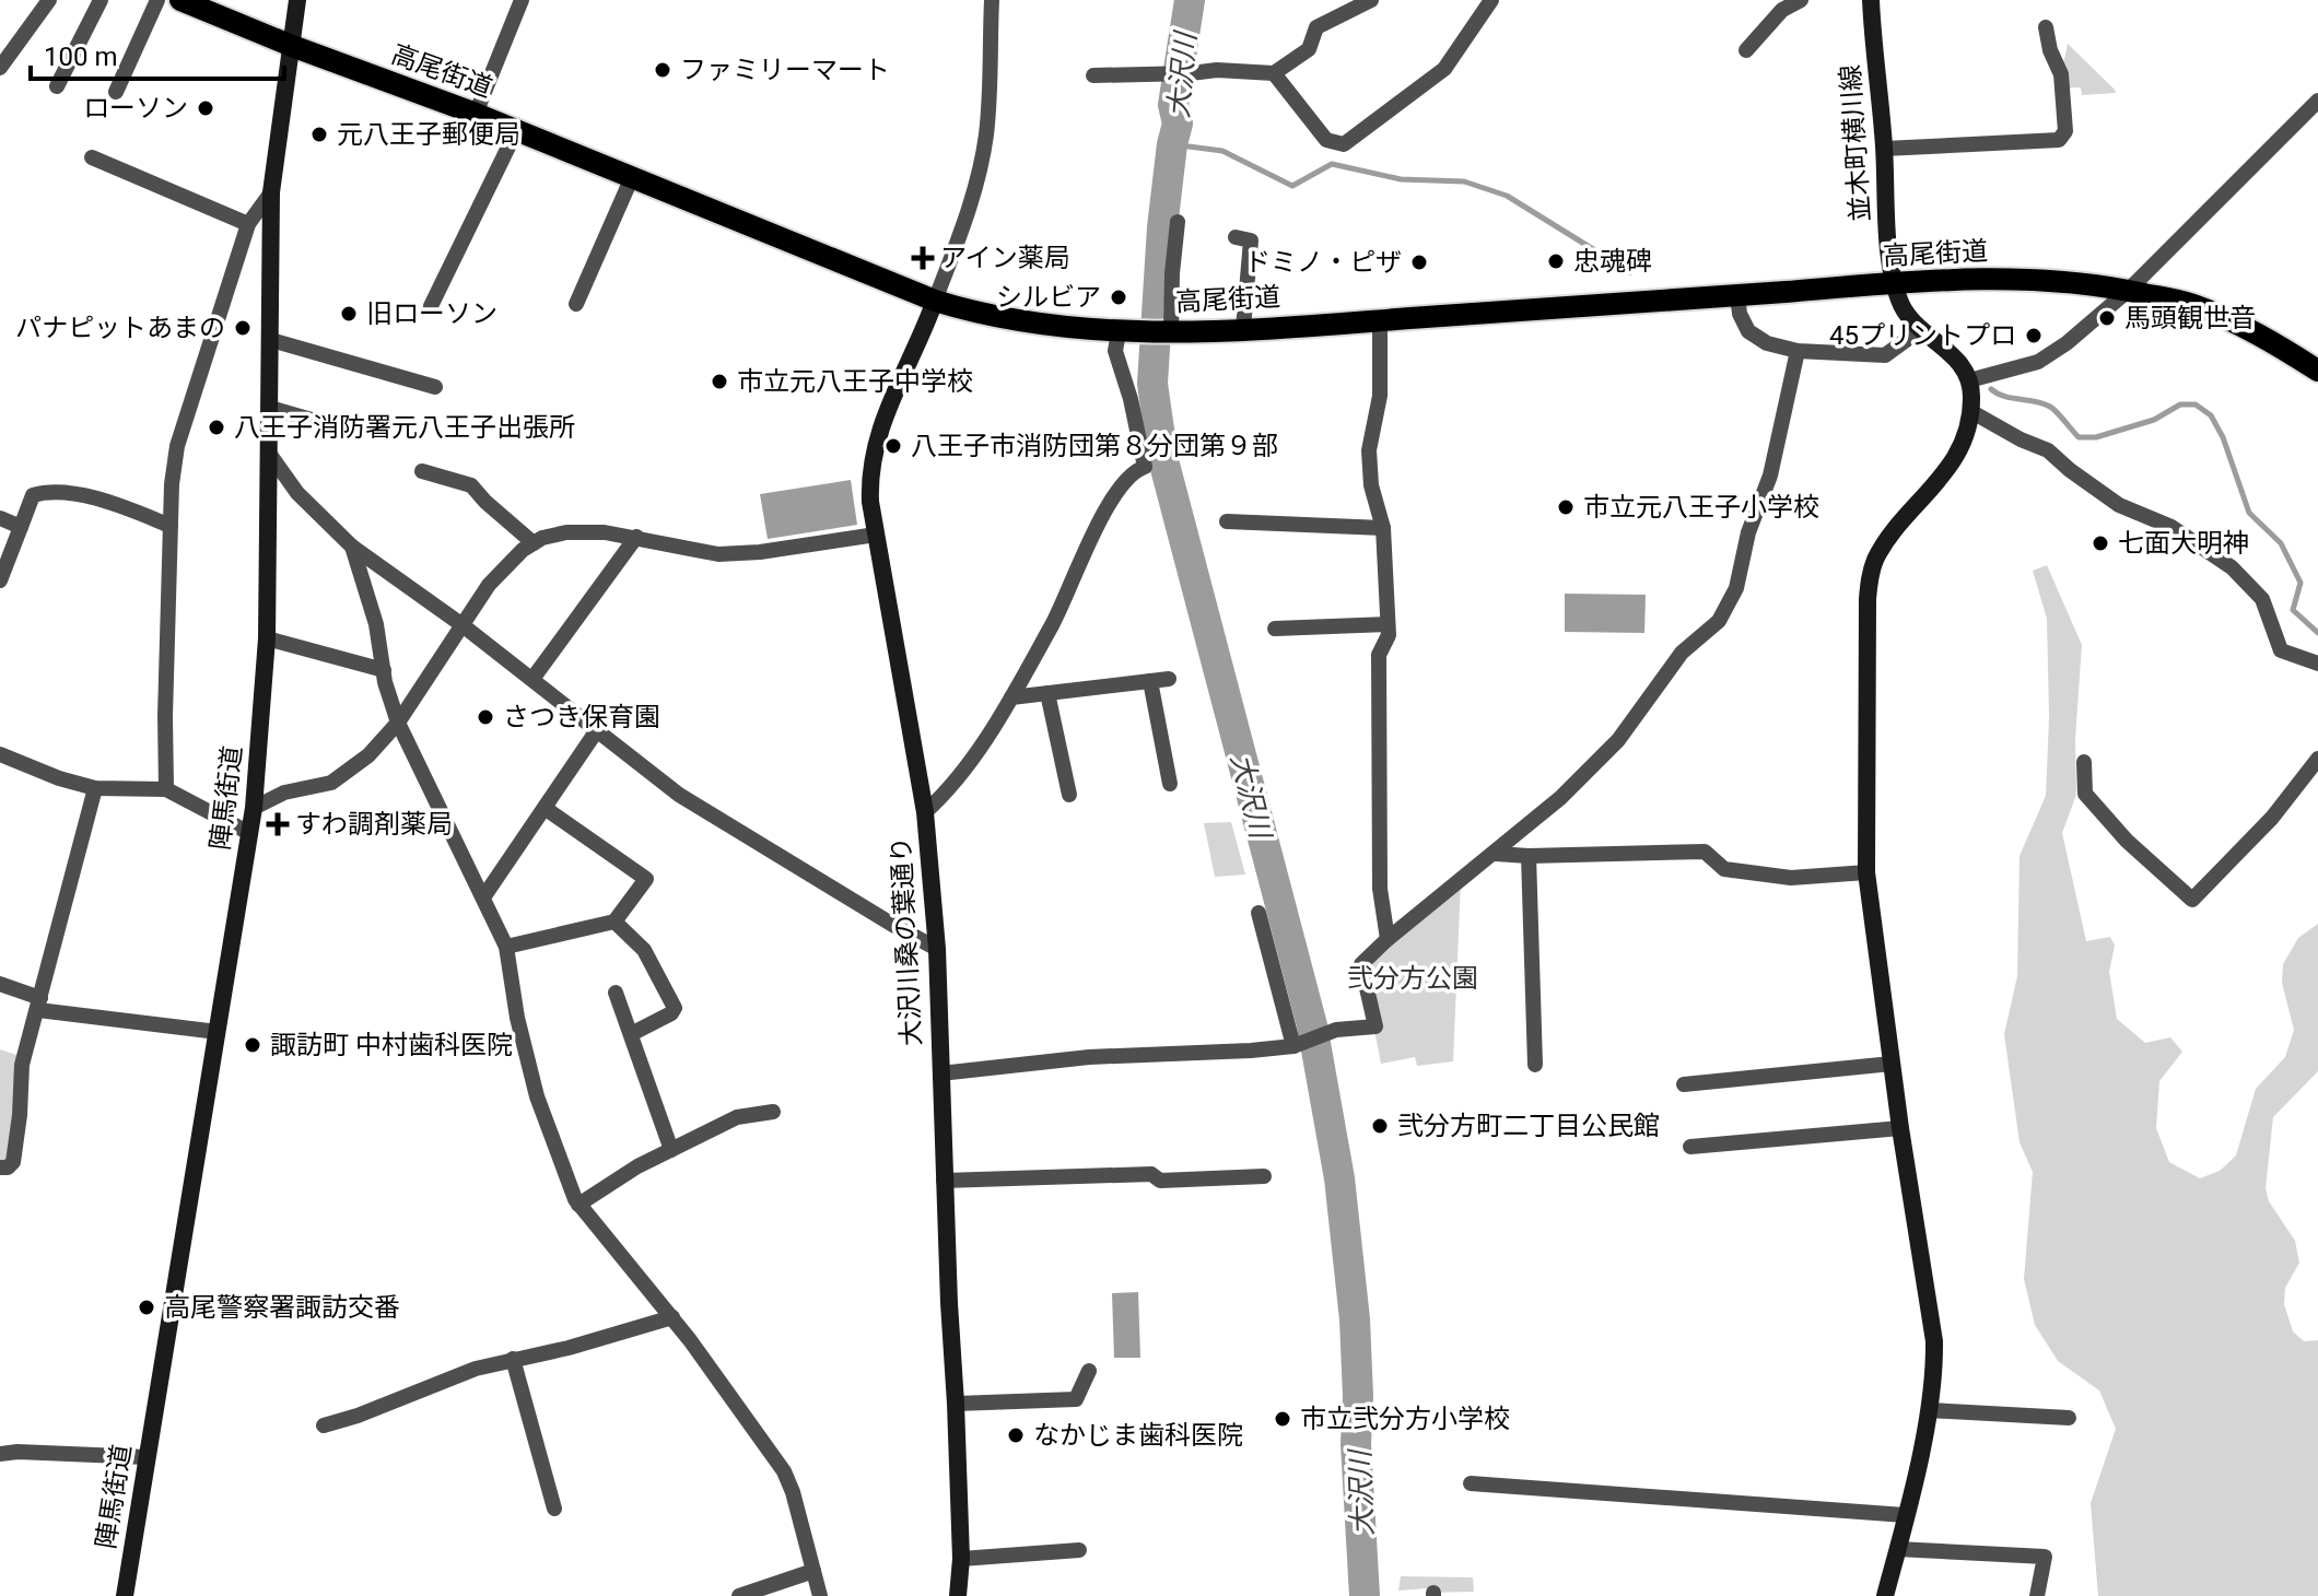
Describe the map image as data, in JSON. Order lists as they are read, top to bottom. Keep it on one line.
{"streets":{"main road":["高尾街道"],"street":["並木町横川線","陣馬街道","大沢川桑の葉通り"]},"crossings":[["高尾街道","並木町横川線"],["高尾街道","陣馬街道"],["高尾街道","大沢川桑の葉通り"]],"water":["大沢川"],"parks":["弐分方公園"],"places":{"other":["ファミリーマート","ローソン","元八王子郵便局","忠魂碑","ドミノ・ピザ","シルビア","旧ローソン","馬頭観世音","パナピットあまの","45プリントプロ","市立元八王子中学校","八王子消防署元八王子出張所","八王子市消防団第８分団第９部","市立元八王子小学校","七面大明神","さつき保育園","諏訪町 中村歯科医院","弐分方町二丁目公民館","高尾警察署諏訪交番","市立弐分方小学校","なかじま歯科医院"],"health":["アイン薬局","すわ調剤薬局"]},"scale_bar":"100 m"}
